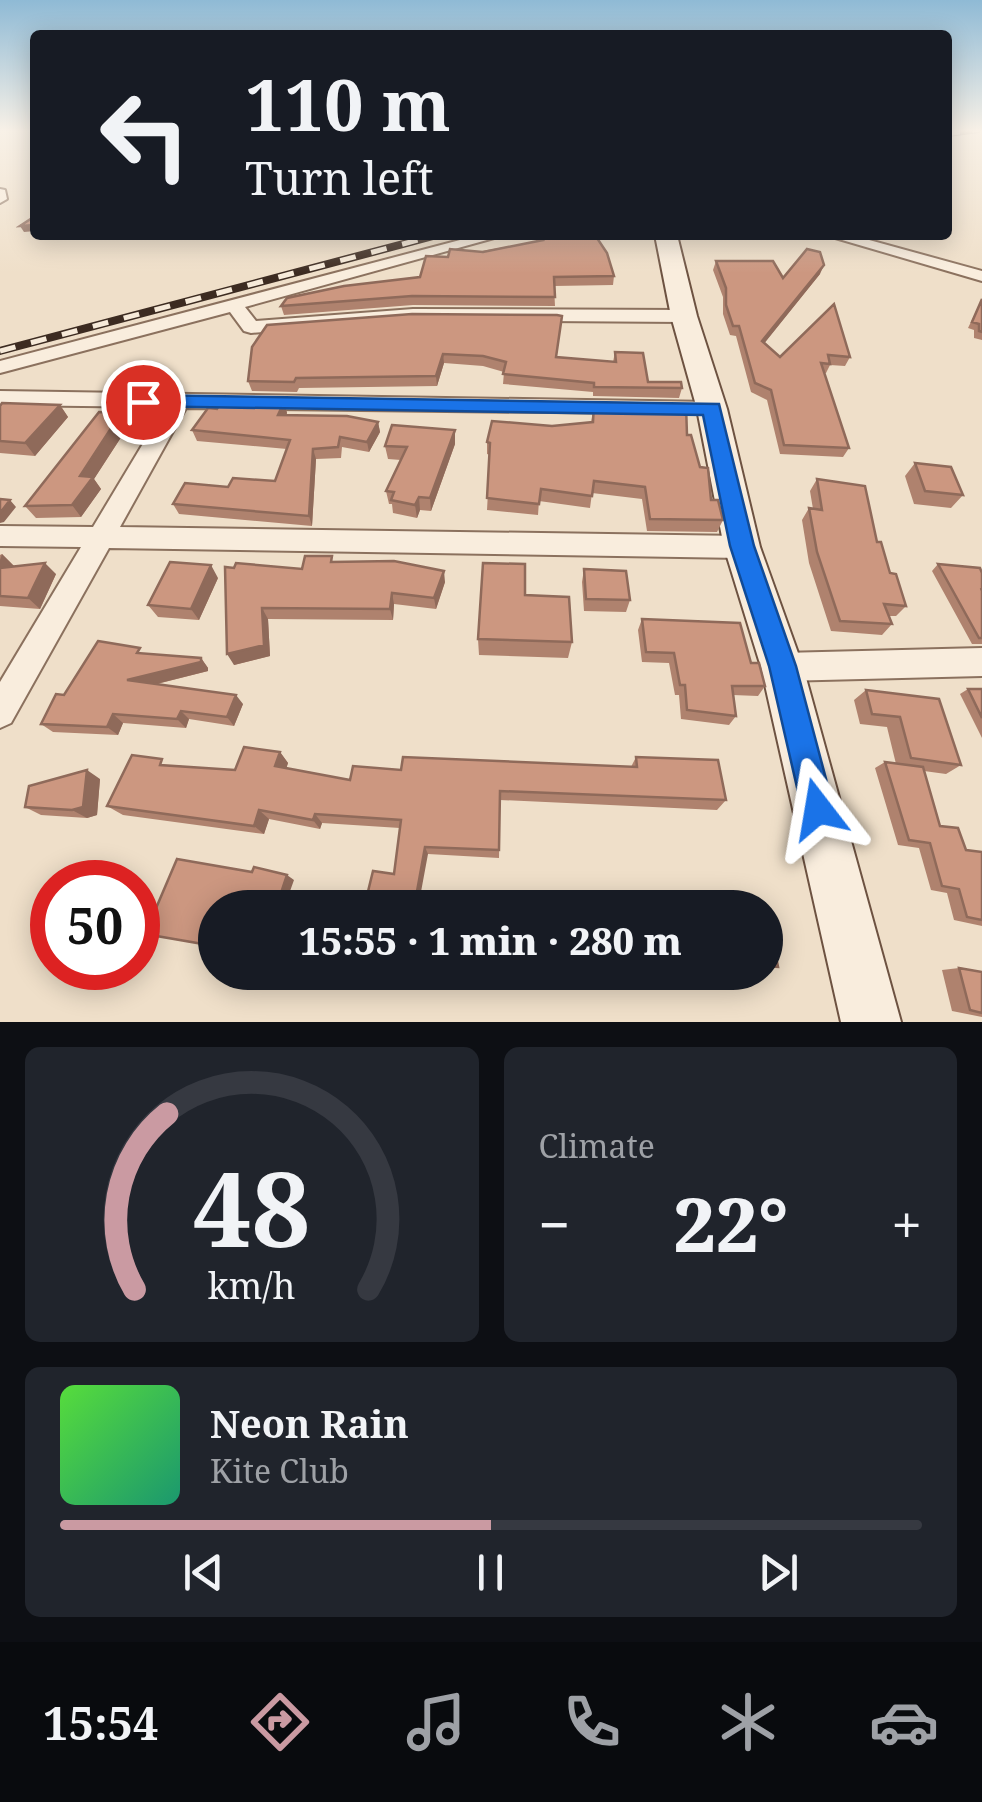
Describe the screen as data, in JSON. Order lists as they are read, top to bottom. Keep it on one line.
{"page":{"turn":["110 m","Turn left"],"limit":"50","trip":"15:55 · 1 min · 280 m","tile":"Climate","heat":["−","22°","+"],"song":["Neon Rain","Kite Club"],"tabs":"15:54","gauge":["48","km/h"]}}
